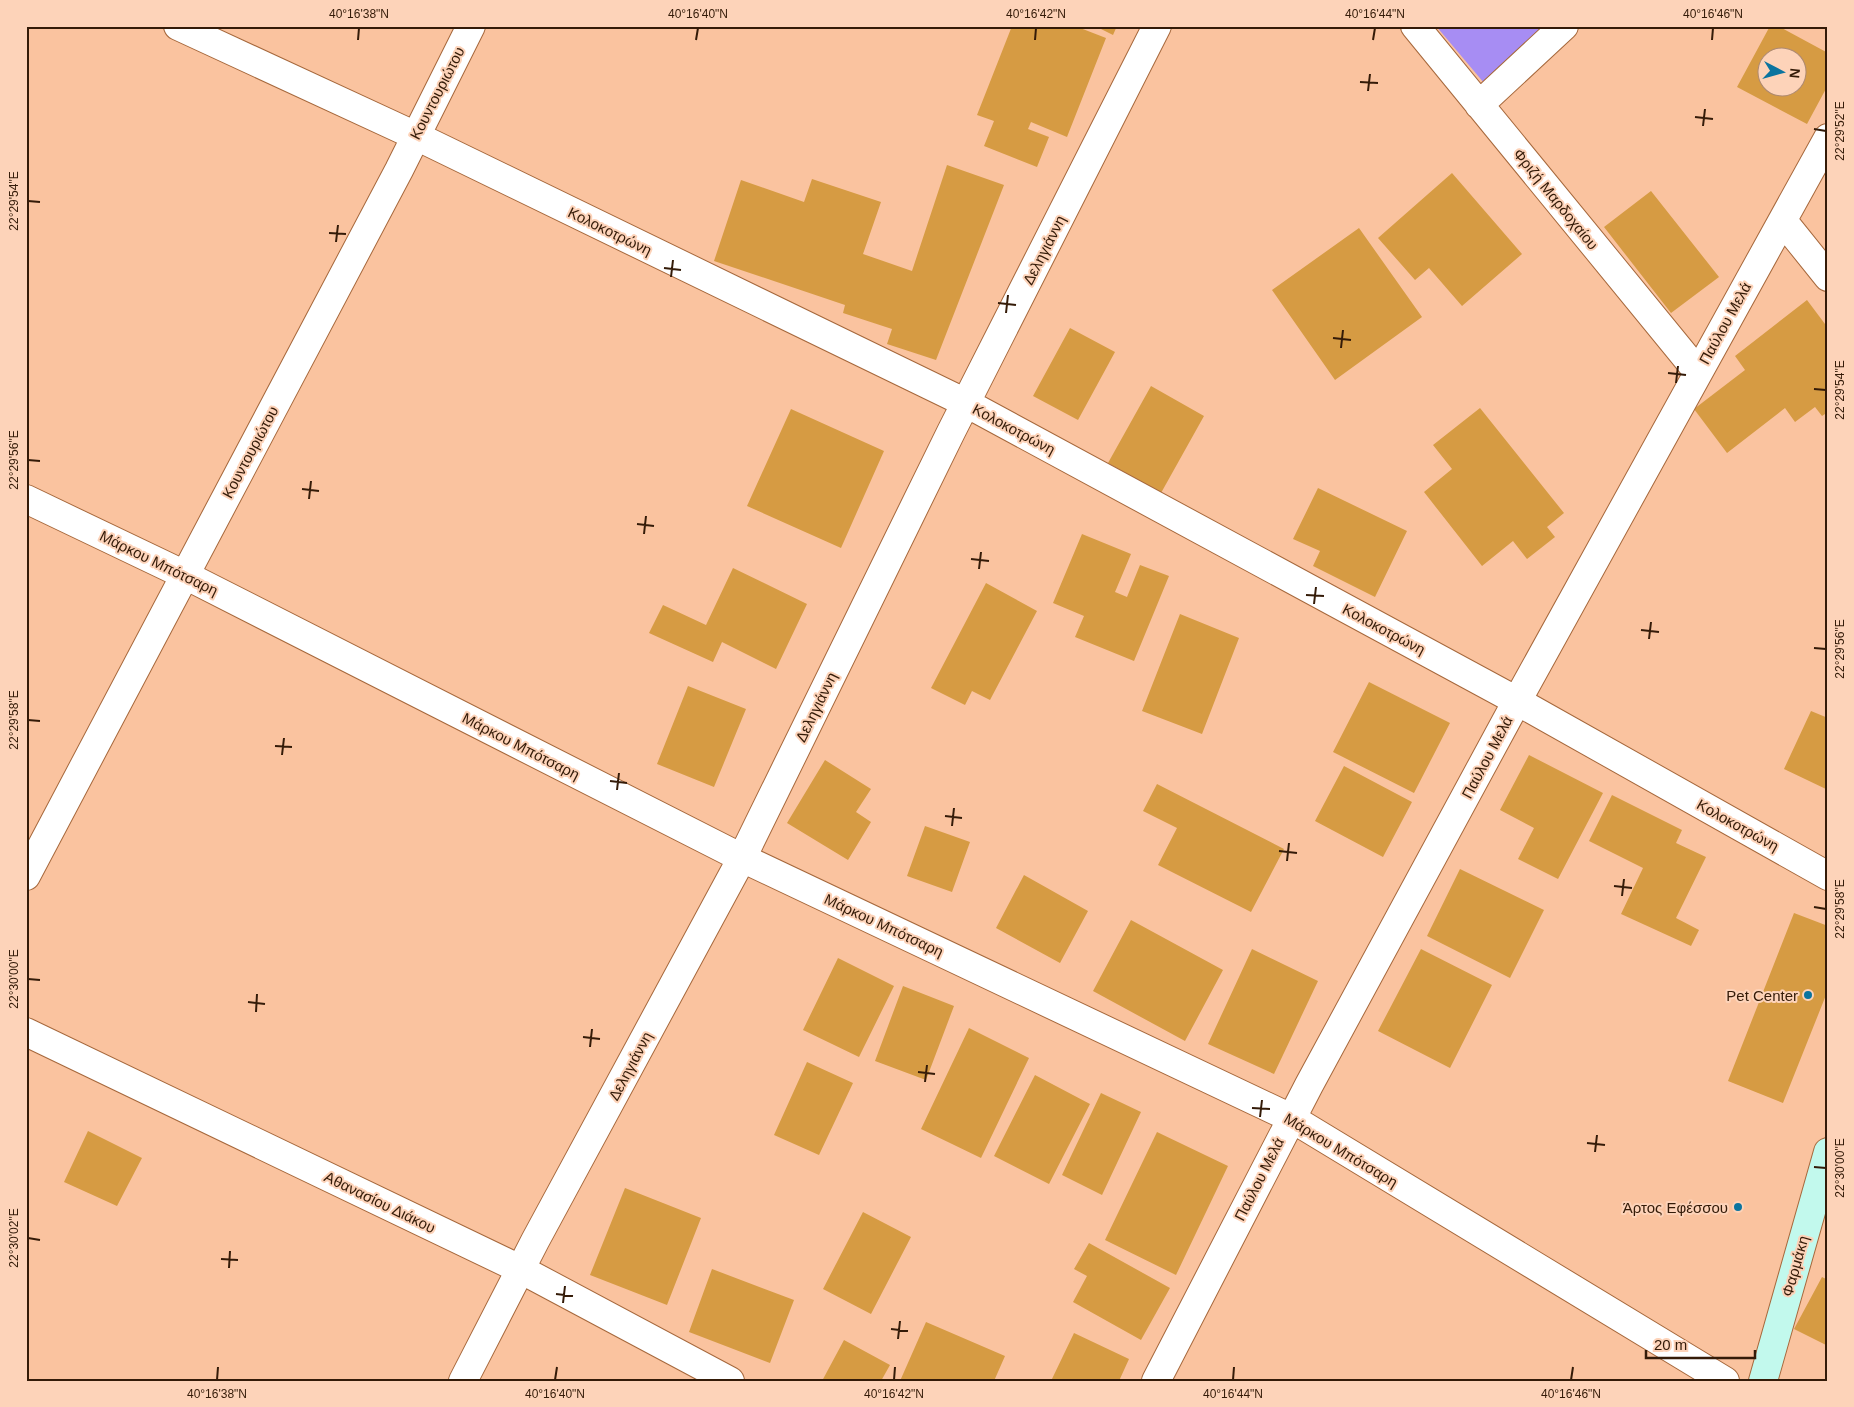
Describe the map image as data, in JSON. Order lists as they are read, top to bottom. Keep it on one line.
{"streets":{"main road":["Φαρμάκη"],"street":["Κουντουριώτου","Φριζή Μαρδοχαίου","Κολοκοτρώνη","Δεληγιάννη","Παύλου Μελά","Μάρκου Μπότσαρη","Αθανασίου Διάκου"]},"crossings":[["Κουντουριώτου","Κολοκοτρώνη"],["Κουντουριώτου","Μάρκου Μπότσαρη"],["Φριζή Μαρδοχαίου","Παύλου Μελά"],["Κολοκοτρώνη","Δεληγιάννη"],["Κολοκοτρώνη","Παύλου Μελά"],["Δεληγιάννη","Μάρκου Μπότσαρη"],["Δεληγιάννη","Αθανασίου Διάκου"],["Παύλου Μελά","Μάρκου Μπότσαρη"]],"places":["Pet Center","Άρτος Εφέσσου"],"scale_bar":"20 m","north":"right","coordinates":["40°16'38\"N","40°16'40\"N","40°16'42\"N","40°16'44\"N","40°16'46\"N","22°29'52\"E","22°29'54\"E","22°29'56\"E","22°29'58\"E","22°30'00\"E","22°30'02\"E"]}
